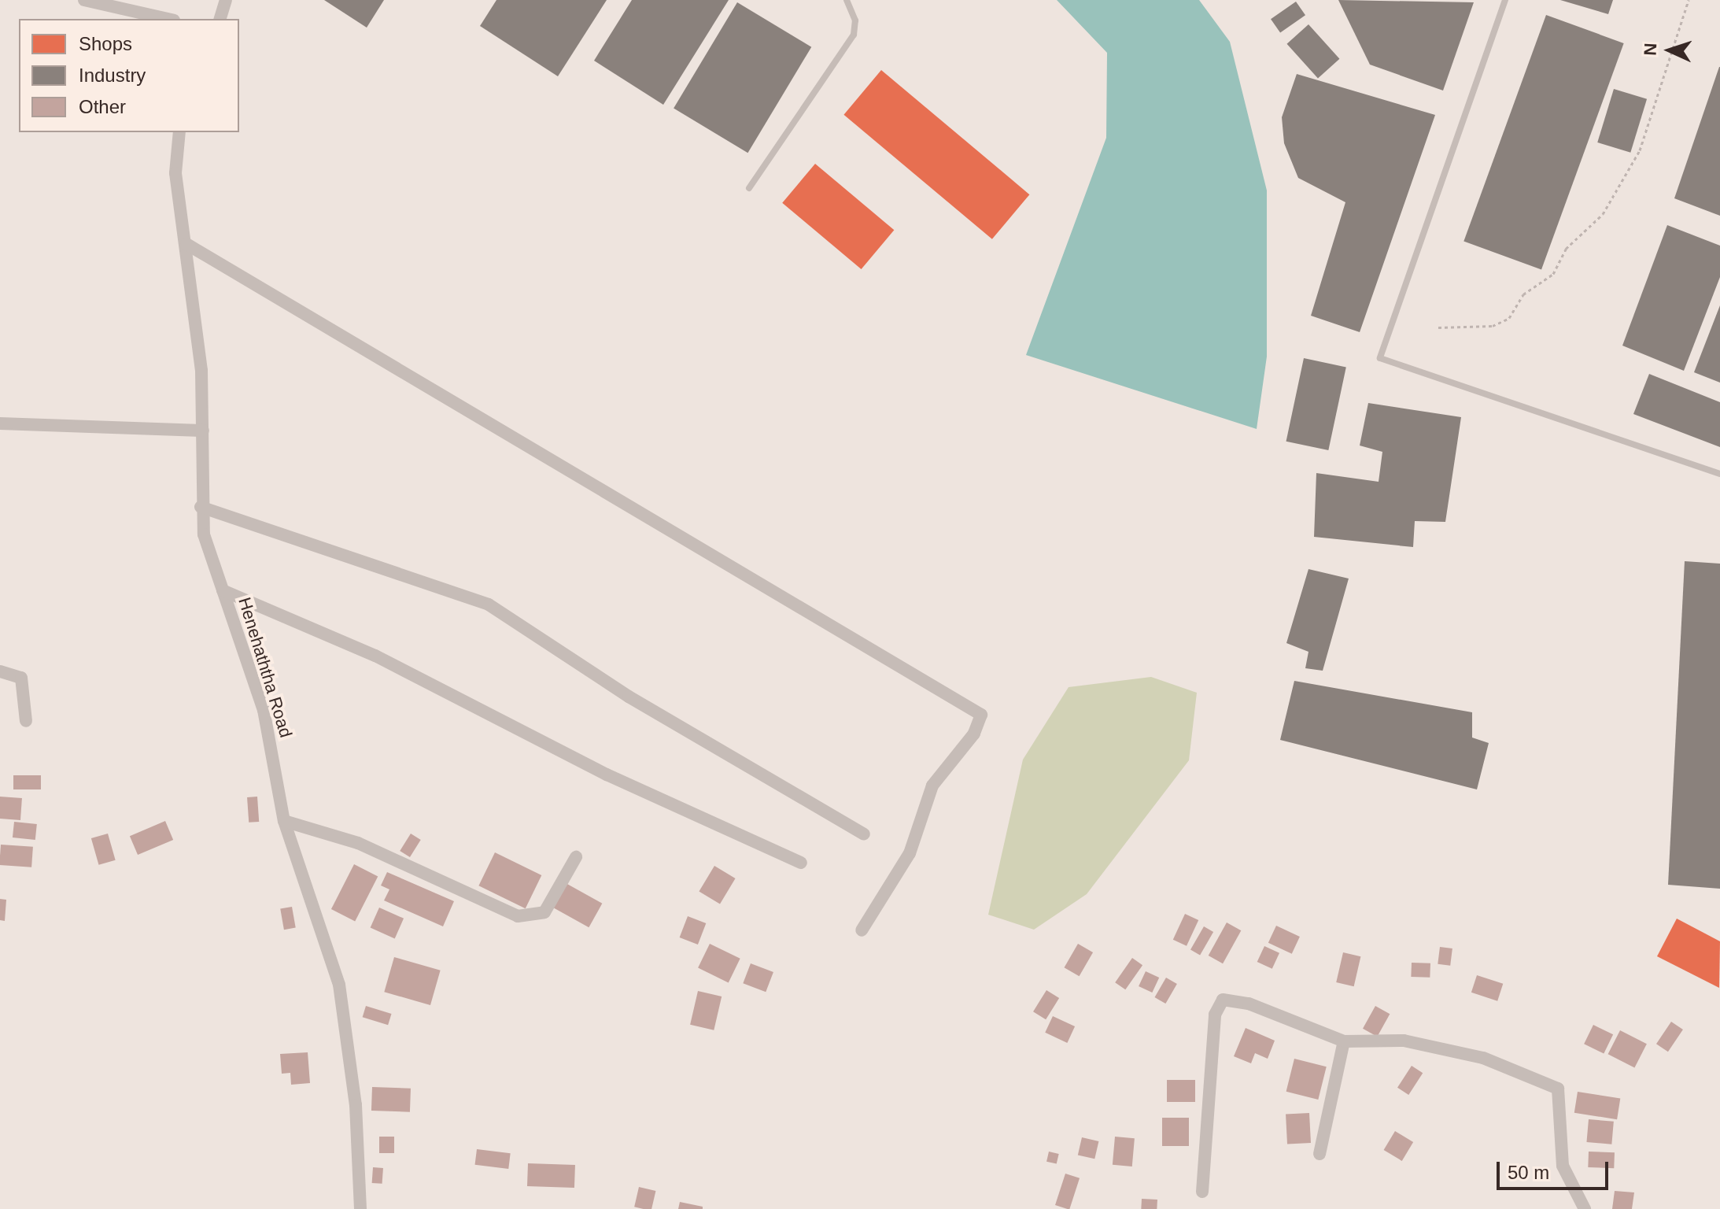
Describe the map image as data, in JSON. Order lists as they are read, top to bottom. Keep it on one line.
{"streets":{"street":["Henehaththa Road"]},"legend":["Shops","Industry","Other"],"scale_bar":"50 m","north":"left"}
